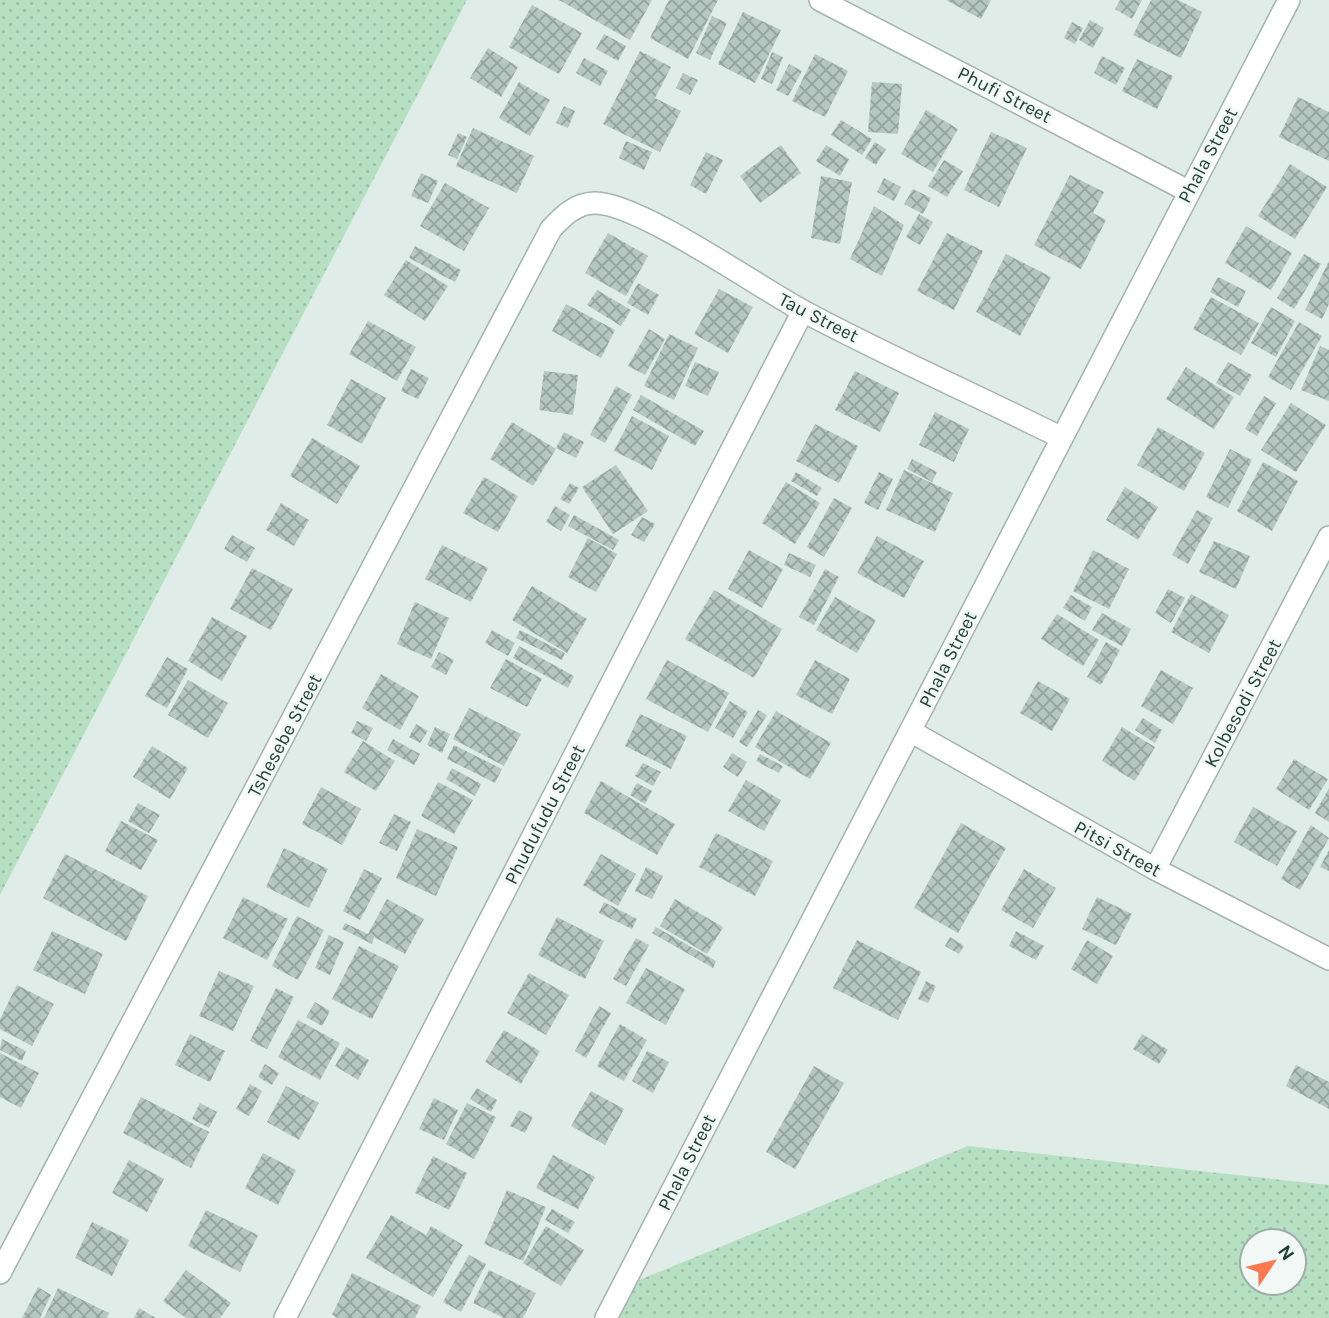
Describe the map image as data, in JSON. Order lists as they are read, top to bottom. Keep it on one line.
{"streets":{"street":["Phufi Street","Phala Street","Tau Street","Kolbesodi Street","Tshesebe Street","Phudufudu Street","Pitsi Street"]},"crossings":[["Phufi Street","Phala Street"],["Phala Street","Tau Street"],["Phala Street","Pitsi Street"],["Tau Street","Tshesebe Street"],["Tau Street","Phudufudu Street"],["Kolbesodi Street","Pitsi Street"]],"north":"top right"}
